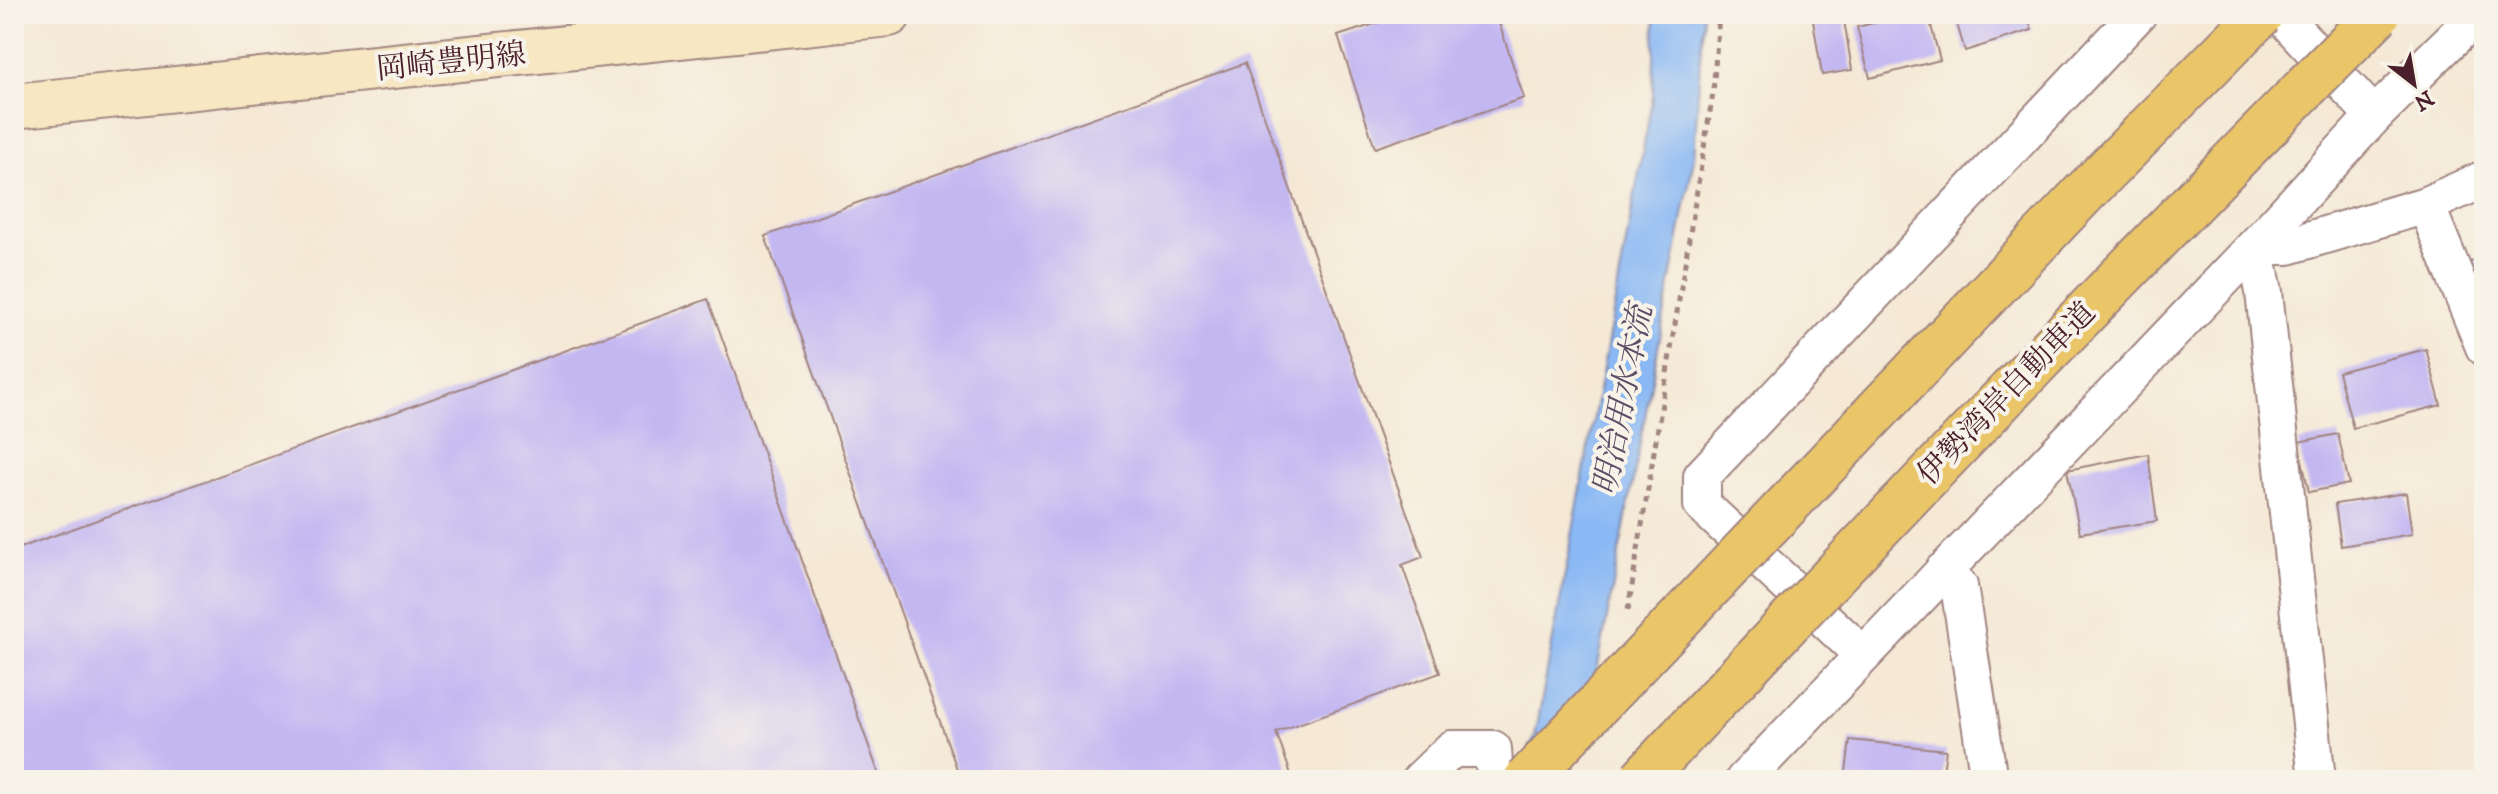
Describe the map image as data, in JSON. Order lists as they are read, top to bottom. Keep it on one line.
{"streets":{"highway":["伊勢湾岸自動車道"],"main road":["岡崎豊明線"]},"water":["明治用水本流"],"north":"bottom right"}
